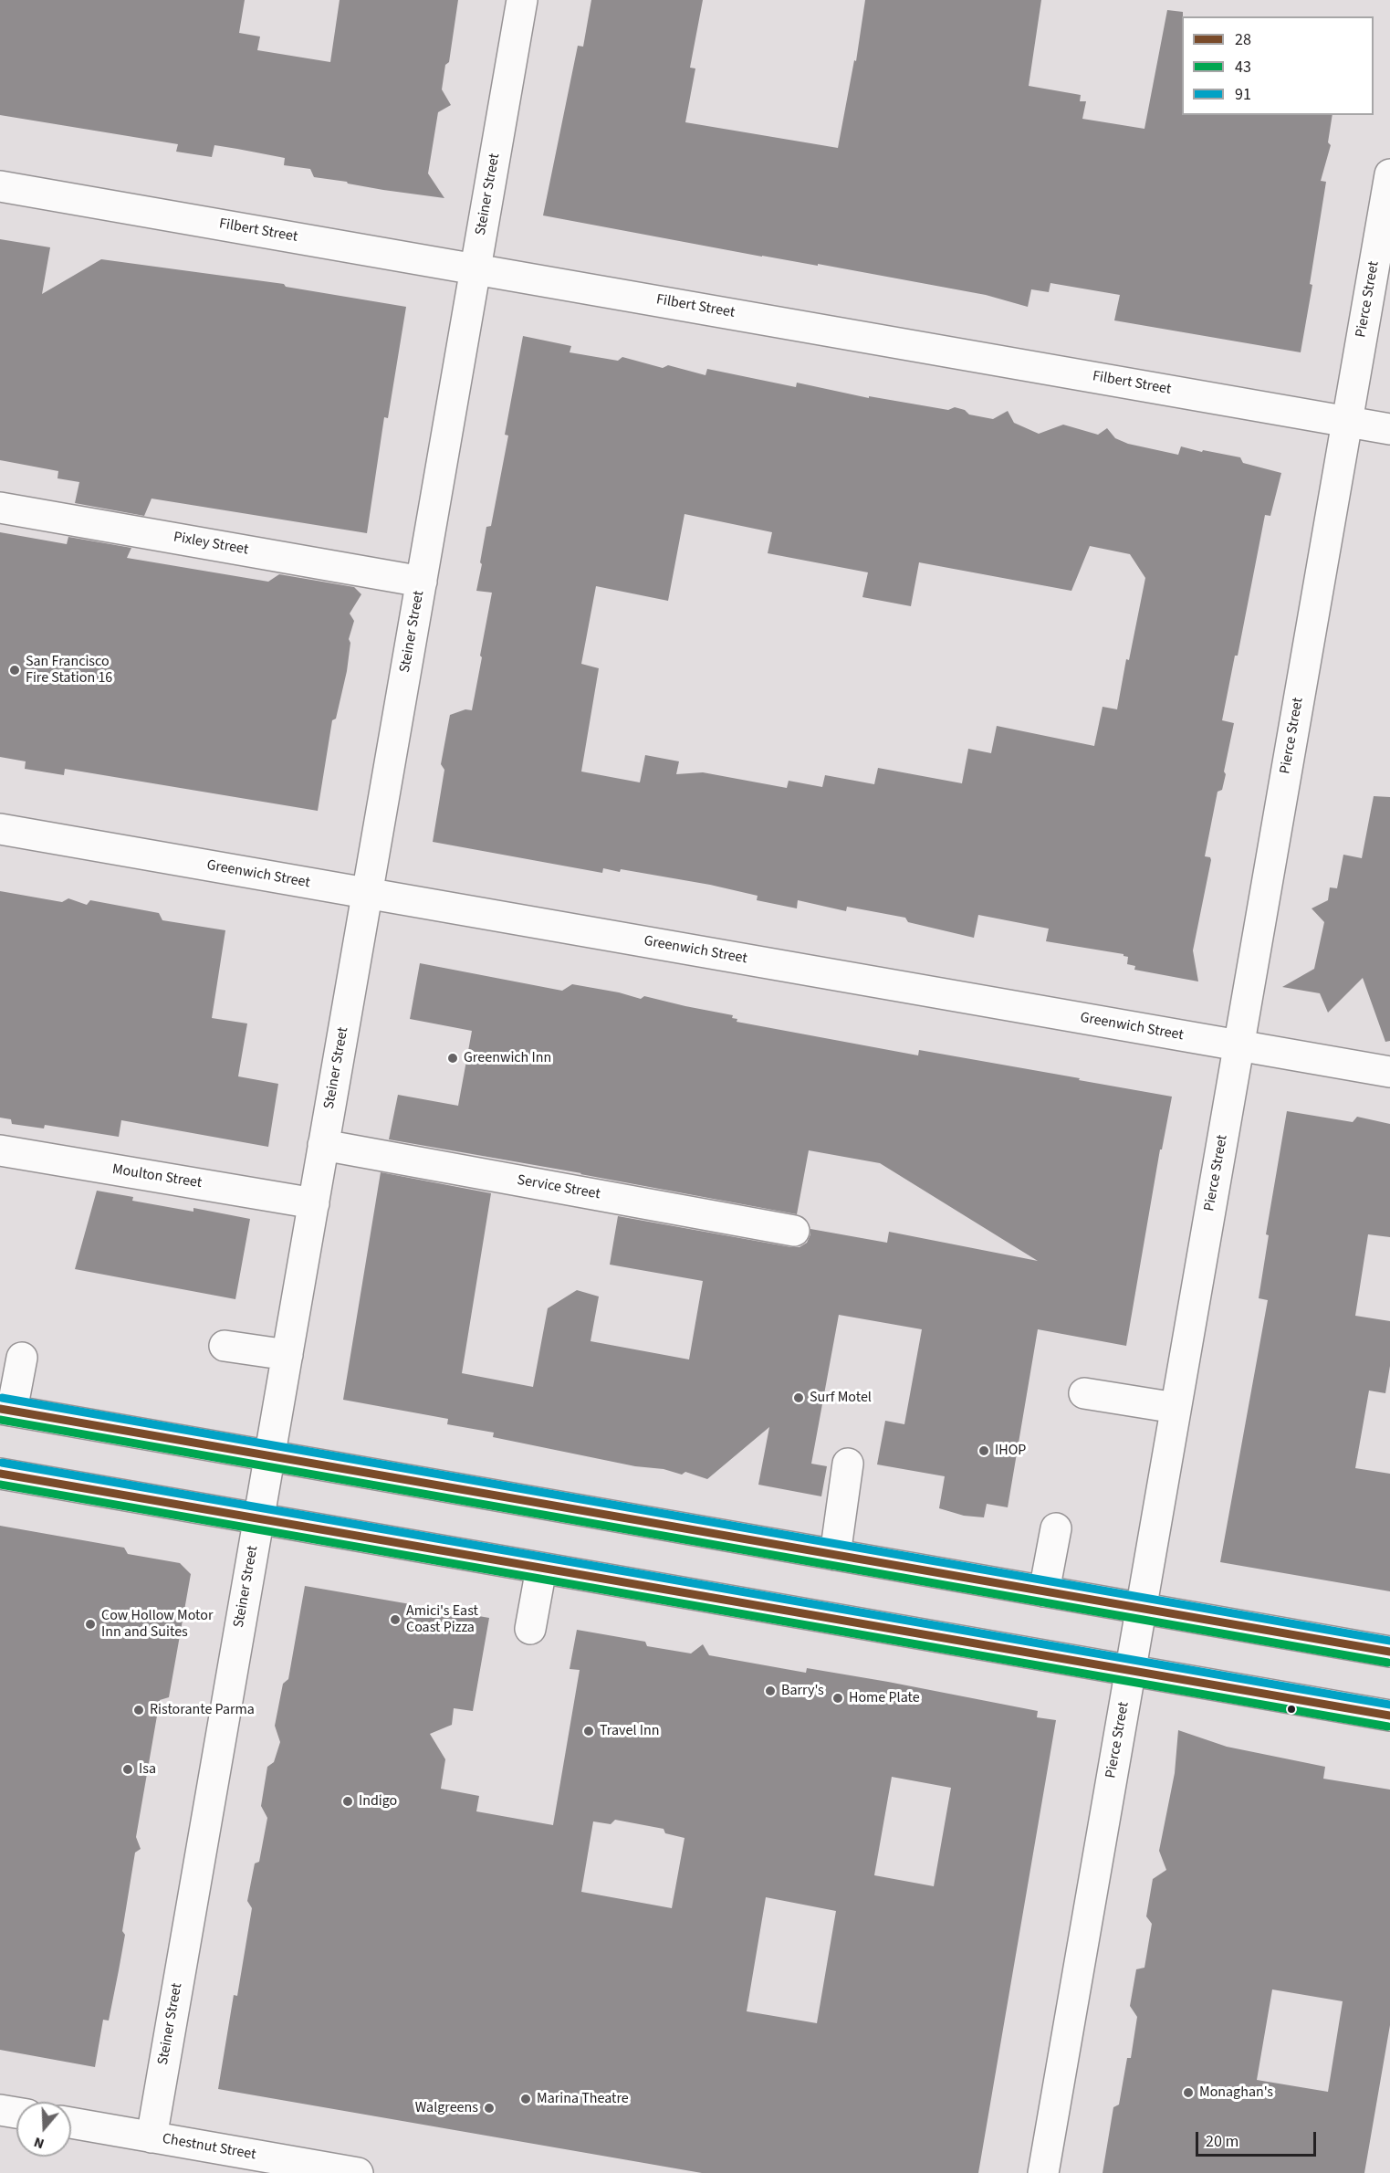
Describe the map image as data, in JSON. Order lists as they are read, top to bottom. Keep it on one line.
{"streets":{"main road":["Steiner Street","Filbert Street","Pierce Street","Pixley Street","Greenwich Street","Moulton Street","Service Street","Chestnut Street"]},"crossings":[["Steiner Street","Filbert Street"],["Steiner Street","Pixley Street"],["Steiner Street","Greenwich Street"],["Steiner Street","Moulton Street"],["Steiner Street","Service Street"],["Steiner Street","Chestnut Street"],["Filbert Street","Pierce Street"],["Pierce Street","Greenwich Street"]],"places":["San Francisco Fire Station 16","Greenwich Inn","Surf Motel","IHOP","Amici's East Coast Pizza","Cow Hollow Motor Inn and Suites","Barry's","Home Plate","Ristorante Parma","Travel Inn","Isa","Indigo","Monaghan's","Marina Theatre","Walgreens"],"lines":["transit line 91","transit line 28","transit line 43"],"legend":["28","43","91"],"scale_bar":"20 m","north":"bottom"}
